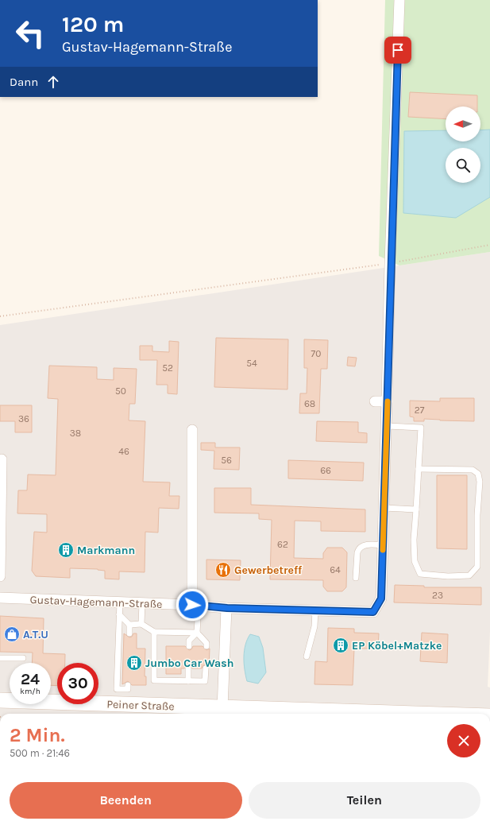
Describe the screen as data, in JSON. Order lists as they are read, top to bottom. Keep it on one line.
{"streets":{"main road":["Peiner Straße"],"street":["Gustav-Hagemann-Straße"]},"places":{"building":["Markmann","EP Köbel+Matzke","Jumbo Car Wash"],"restaurant":["Gewerbetreff"],"shop":["A.T.U"]},"house_numbers":["70","54","52","50","68","27","36","38","46","56","66","62","64","23"],"north":"left","page":{"turn":["120 m","Gustav-Hagemann-Straße"],"then":"Dann","speed":"24 km/h","limit":"30","heading":["2 Min.","500 m · 21:46"],"buttons":["Beenden","Teilen"]}}
